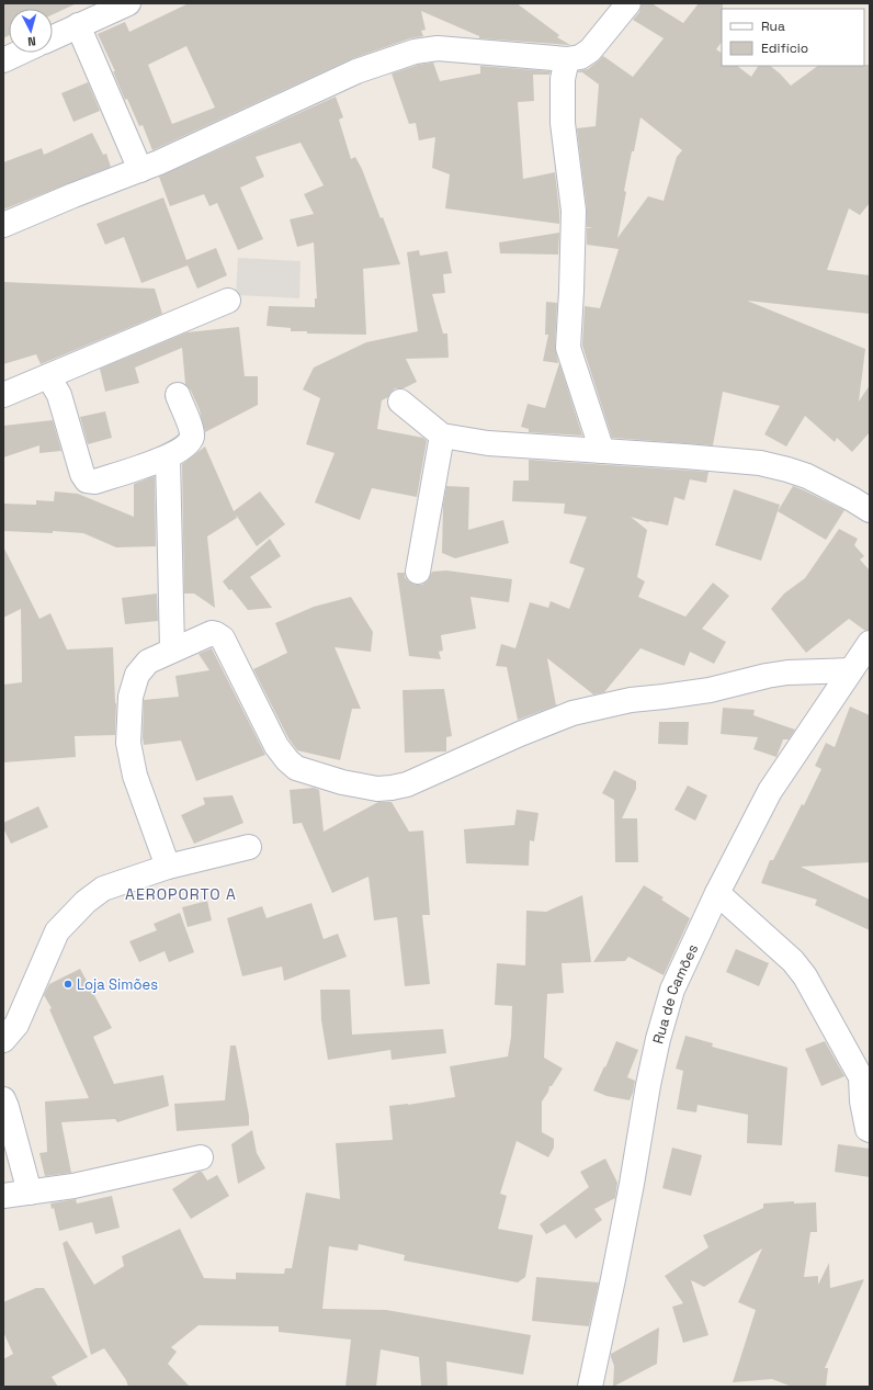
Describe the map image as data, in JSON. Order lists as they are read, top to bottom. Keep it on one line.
{"streets":{"street":["Rua de Camões"]},"districts":["AEROPORTO A"],"places":["Loja Simões"],"legend":["Rua","Edifício"],"north":"bottom"}
